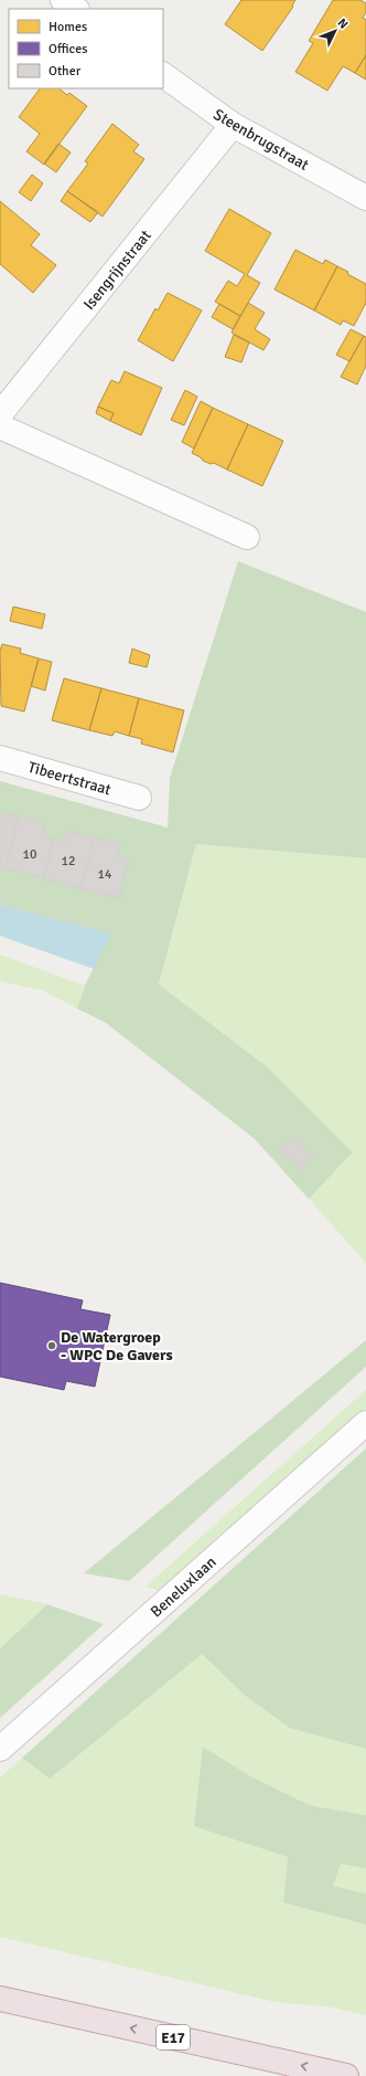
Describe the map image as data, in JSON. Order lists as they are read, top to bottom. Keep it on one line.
{"streets":{"highway":["E17"],"street":["Steenbrugstraat","Isengrijnstraat","Tibeertstraat","Beneluxlaan"]},"crossings":[["Steenbrugstraat","Isengrijnstraat"]],"places":["De Watergroep - WPC De Gavers"],"house_numbers":["10","12","14"],"legend":["Homes","Offices","Other"],"north":"top right"}
